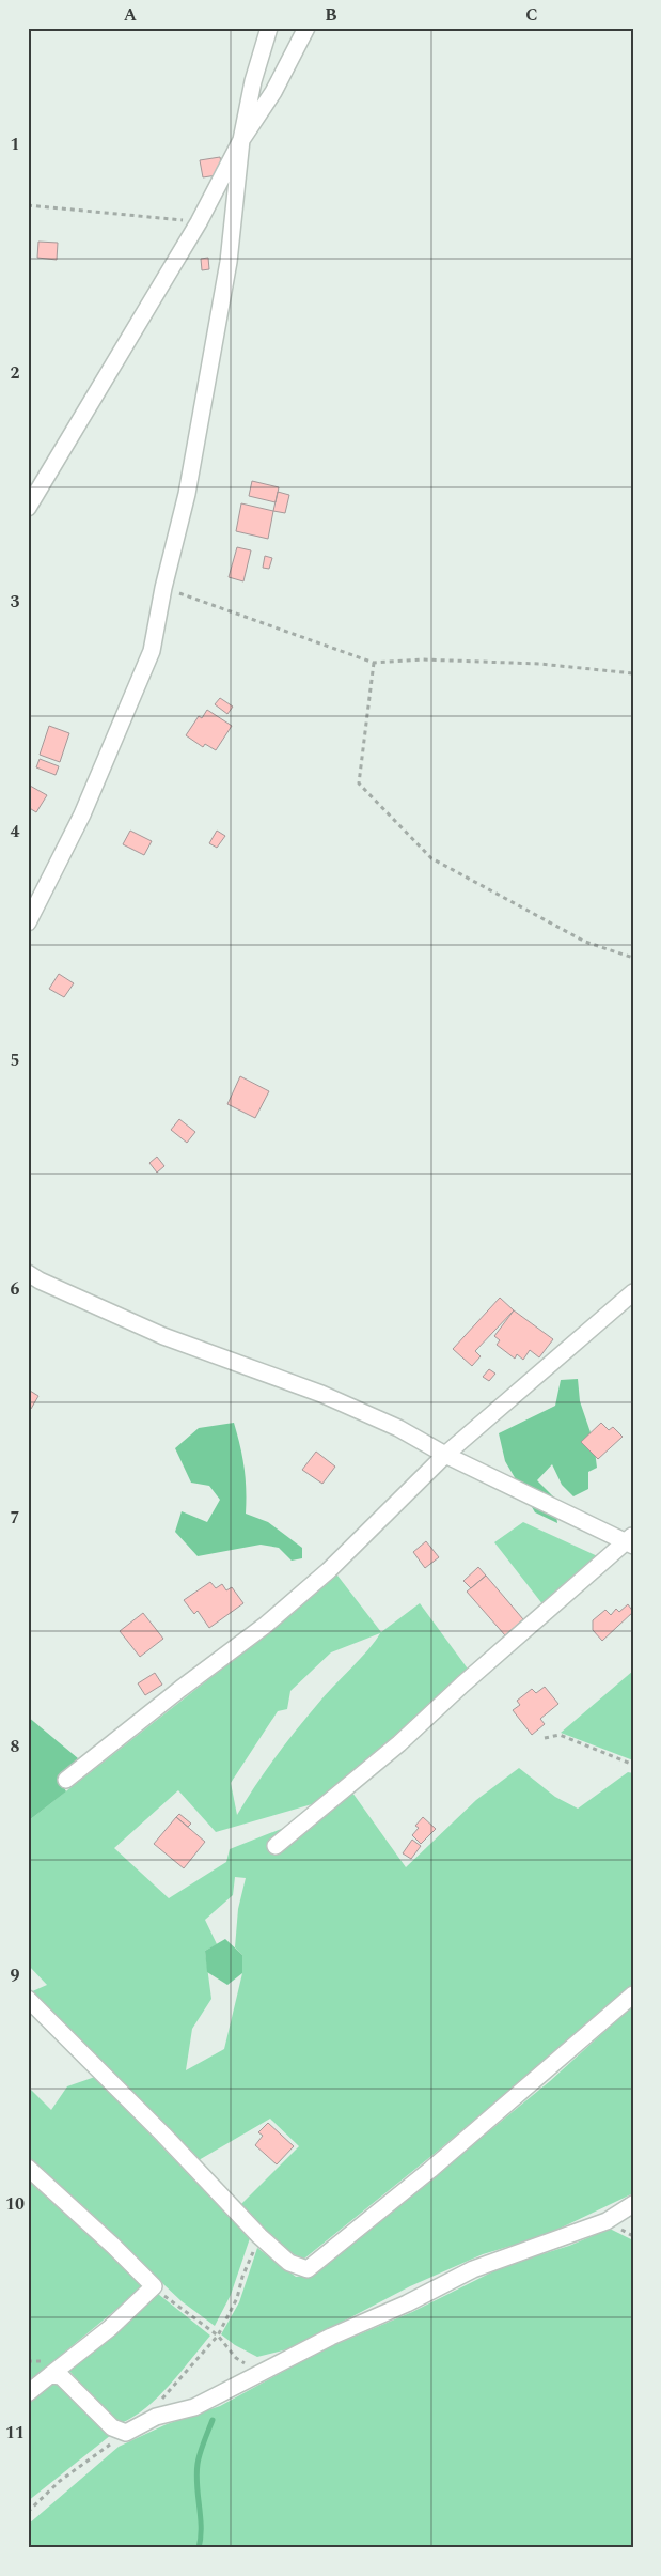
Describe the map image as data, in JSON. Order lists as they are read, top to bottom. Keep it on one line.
{"grid":{"columns":["A","B","C"],"rows":["1","2","3","4","5","6","7","8","9","10","11"]}}
